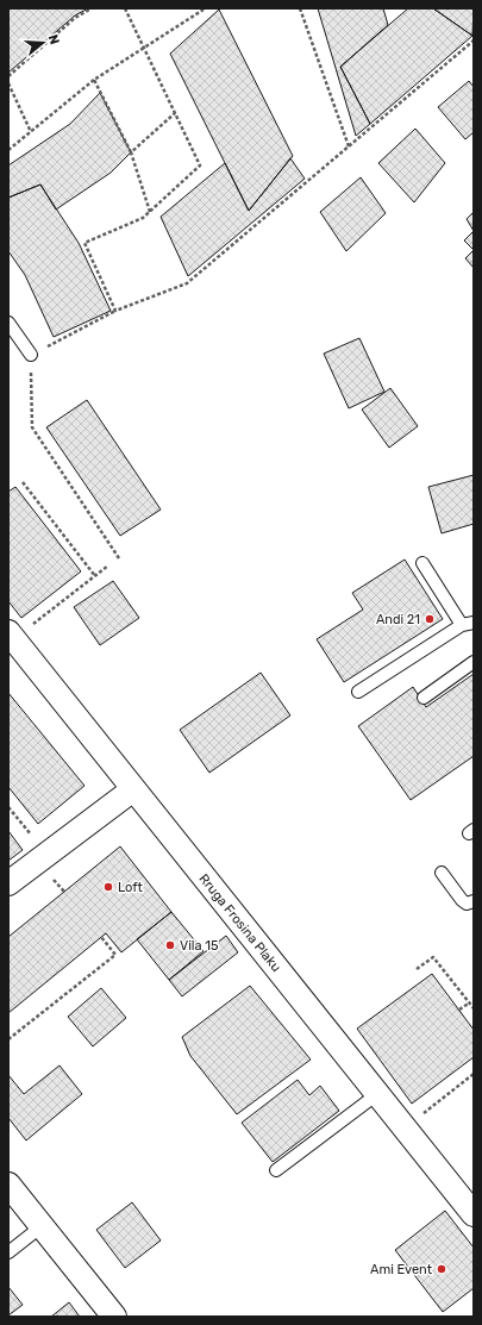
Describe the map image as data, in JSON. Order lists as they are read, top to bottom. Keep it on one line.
{"streets":{"street":["Rruga Frosina Plaku"]},"places":["Andi 21","Loft","Vila 15","Ami Event"],"north":"right"}
